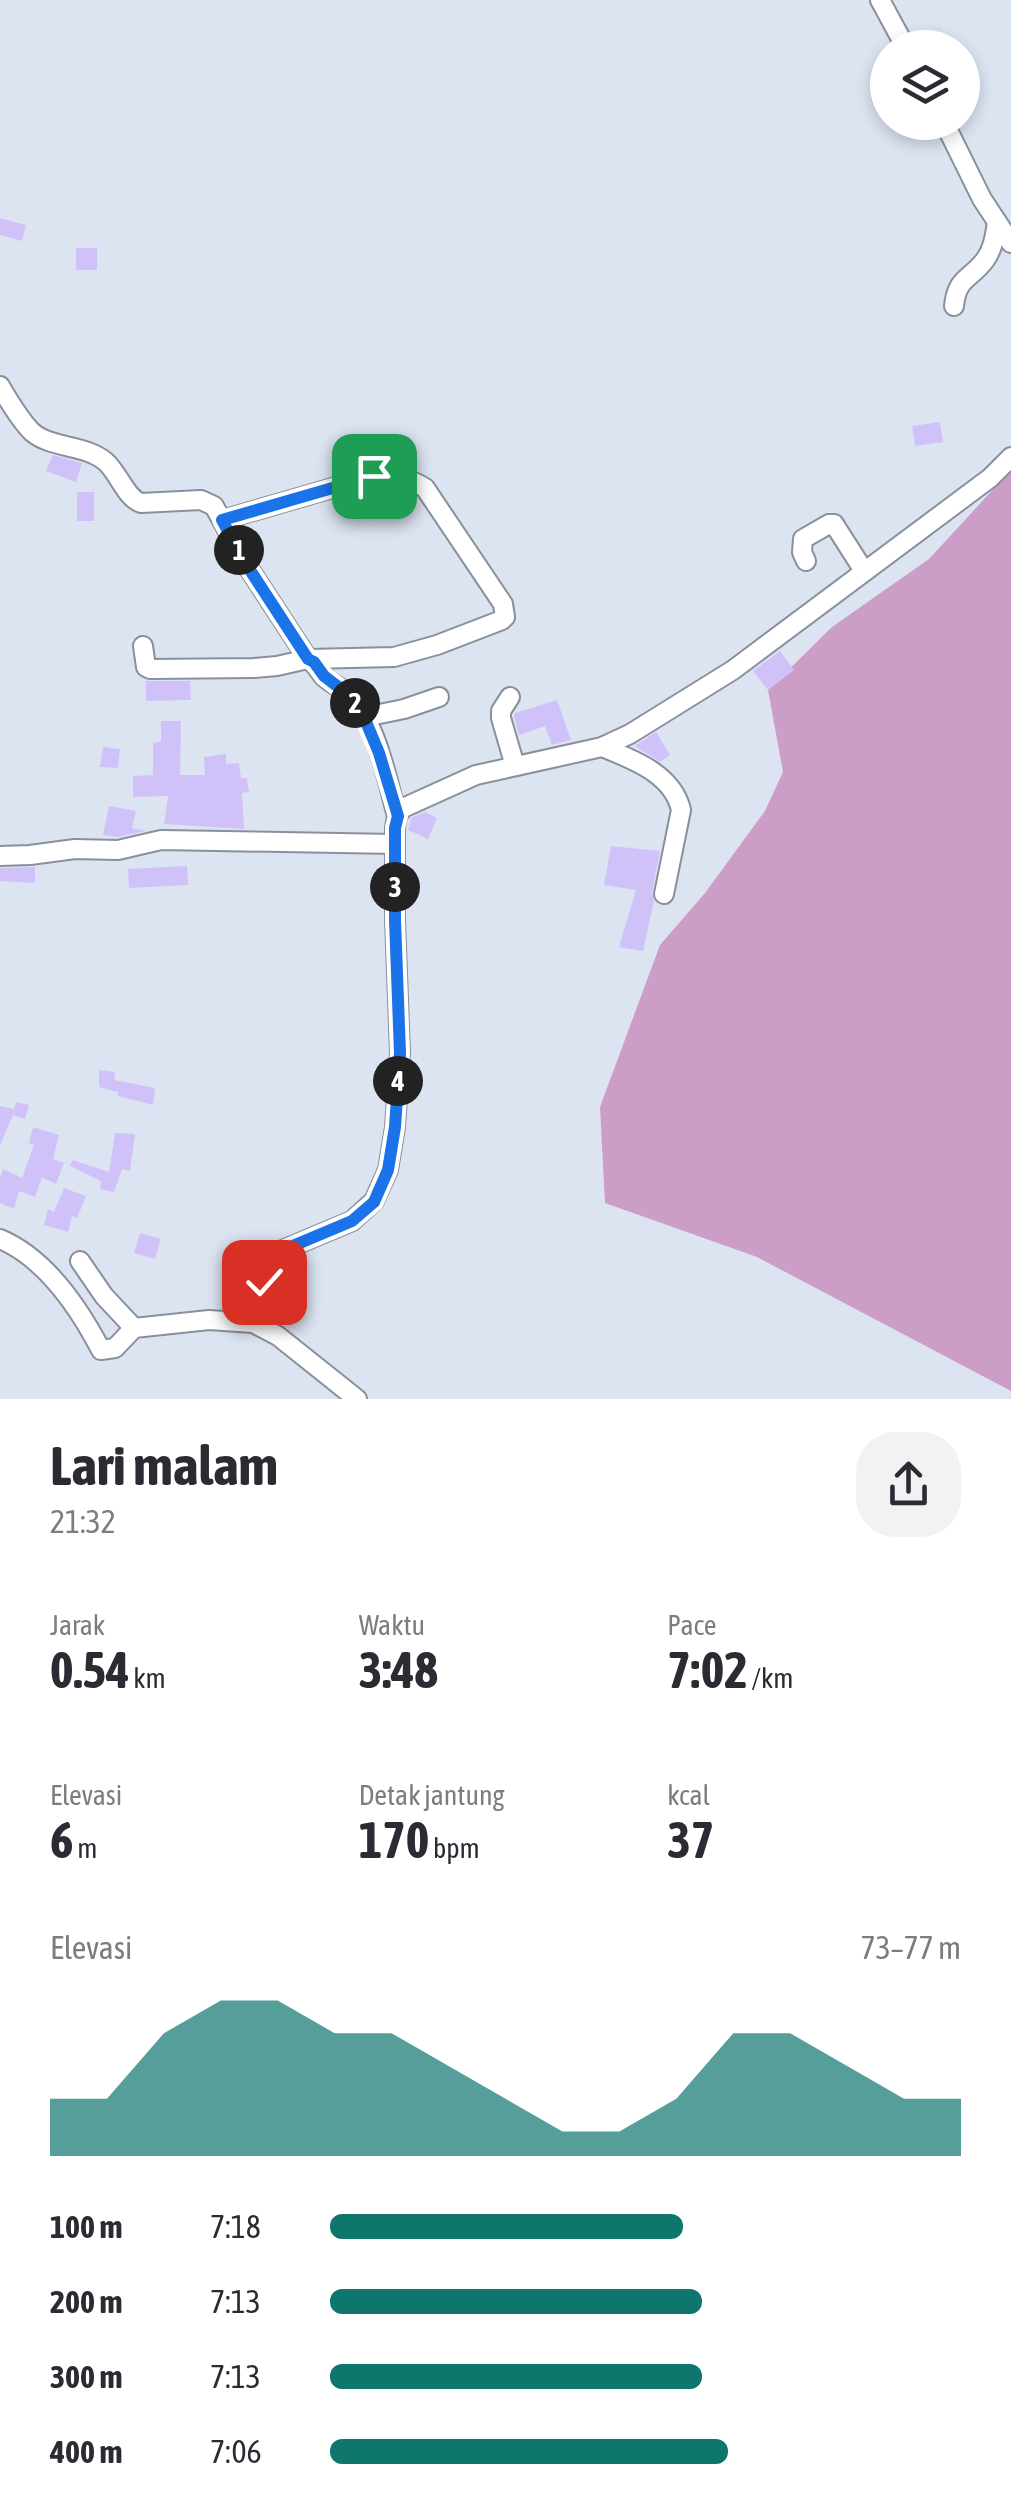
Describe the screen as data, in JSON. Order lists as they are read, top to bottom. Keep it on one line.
{"page":{"pins":["1","2","3","4"],"heading":["Lari malam","21:32"],"stats":[["Jarak","0.54 km"],["Waktu","3:48"],["Pace","7:02 /km"],["Elevasi","6 m"],["Detak jantung","170 bpm"],["kcal","37"]],"chart":["Elevasi","73–77 m"],"list":[{"name":"100 m","note":"7:18"},{"name":"200 m","note":"7:13"},{"name":"300 m","note":"7:13"},{"name":"400 m","note":"7:06"}]}}
